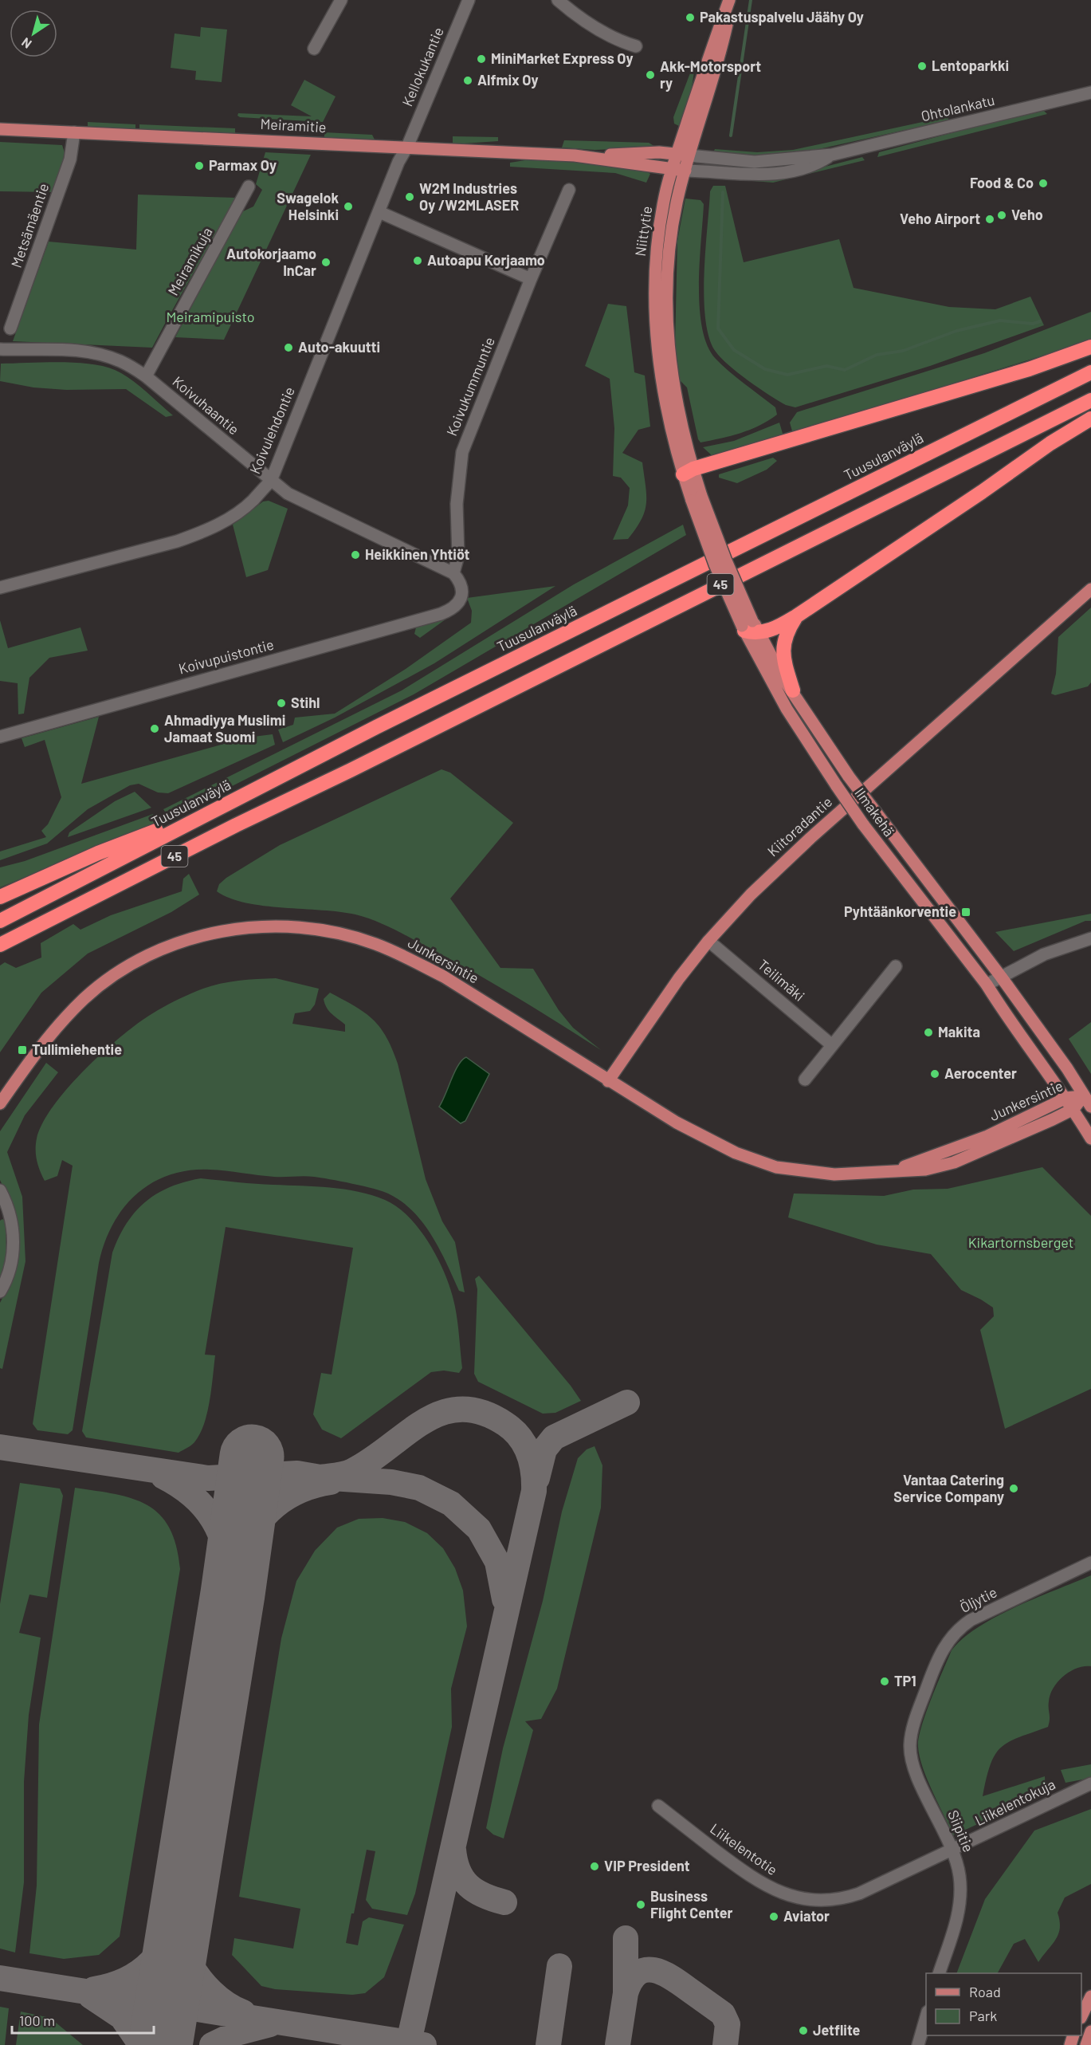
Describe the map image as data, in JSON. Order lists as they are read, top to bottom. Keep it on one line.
{"streets":{"highway":["Tuusulanväylä","45"],"main road":["Meiramitie","Niittytie","Ilmakehä","Kiitoradantie","Junkersintie"],"street":["Kellokukantie","Ohtolankatu","Metsämäentie","Meiramikuja","Koivukummuntie","Koivuhaantie","Koivulehdontie","Koivupuistontie","Teilimäki","Öljytie","Liikelentokuja","Siipitie","Liikelentotie"]},"crossings":[["Kellokukantie","Meiramitie"],["Kellokukantie","Koivulehdontie"],["Ohtolankatu","Meiramitie"],["Ohtolankatu","Niittytie"],["Meiramitie","Metsämäentie"],["Meiramitie","Niittytie"],["Meiramitie","Koivulehdontie"],["Niittytie","Ilmakehä"],["Meiramikuja","Koivuhaantie"],["Koivukummuntie","Koivuhaantie"],["Koivukummuntie","Koivupuistontie"],["Koivuhaantie","Koivulehdontie"],["Koivuhaantie","Koivupuistontie"],["Ilmakehä","Junkersintie"],["Kiitoradantie","Junkersintie"],["Kiitoradantie","Teilimäki"],["Öljytie","Siipitie"],["Liikelentokuja","Siipitie"],["Liikelentokuja","Liikelentotie"],["Siipitie","Liikelentotie"]],"parks":["Meiramipuisto","Kikartornsberget"],"places":{"other":["Pakastuspalvelu Jäähy Oy","MiniMarket Express Oy","Lentoparkki","Akk-Motorsport ry","Alfmix Oy","Parmax Oy","Food & Co","W2M Industries Oy /W2MLASER","Swagelok Helsinki","Veho","Veho Airport","Autoapu Korjaamo","Autokorjaamo InCar","Auto-akuutti","Heikkinen Yhtiöt","Stihl","Ahmadiyya Muslimi Jamaat Suomi","Makita","Aerocenter","Vantaa Catering Service Company","TP1","VIP President","Business Flight Center","Aviator","Jetflite"],"transit":["Pyhtäänkorventie","Tullimiehentie"]},"legend":["Road","Park"],"scale_bar":"100 m","north":"bottom left"}
